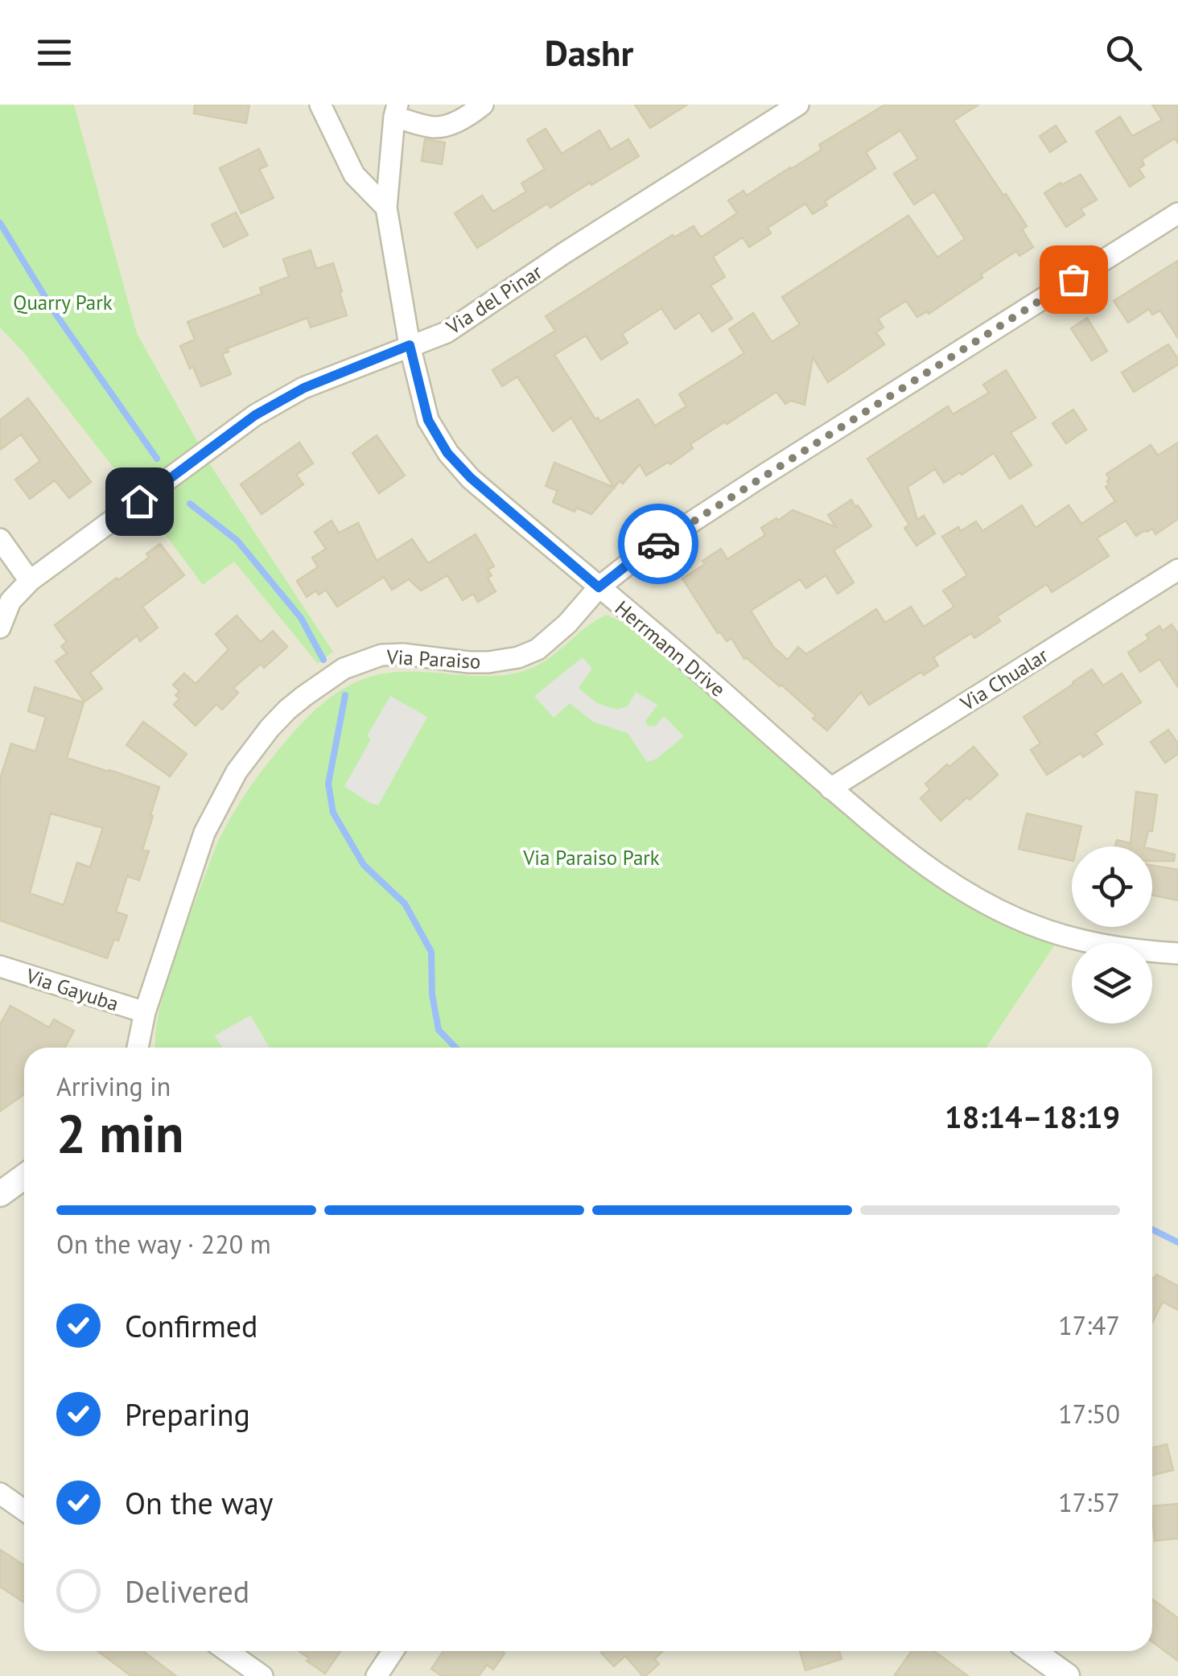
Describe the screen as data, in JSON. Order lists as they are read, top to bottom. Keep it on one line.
{"streets":{"street":["Via del Pinar","Herrmann Drive","Via Paraiso","Via Chualar","Via Gayuba"]},"crossings":[["Via del Pinar","Herrmann Drive"],["Herrmann Drive","Via Paraiso"],["Herrmann Drive","Via Chualar"],["Via Paraiso","Via Gayuba"]],"parks":["Quarry Park","Via Paraiso Park"],"page":{"header":"Dashr","heading":["2 min","Arriving in","18:14–18:19"],"bar":"On the way · 220 m","list":[["Confirmed","17:47"],["Preparing","17:50"],["On the way","17:57"],"Delivered"]}}
